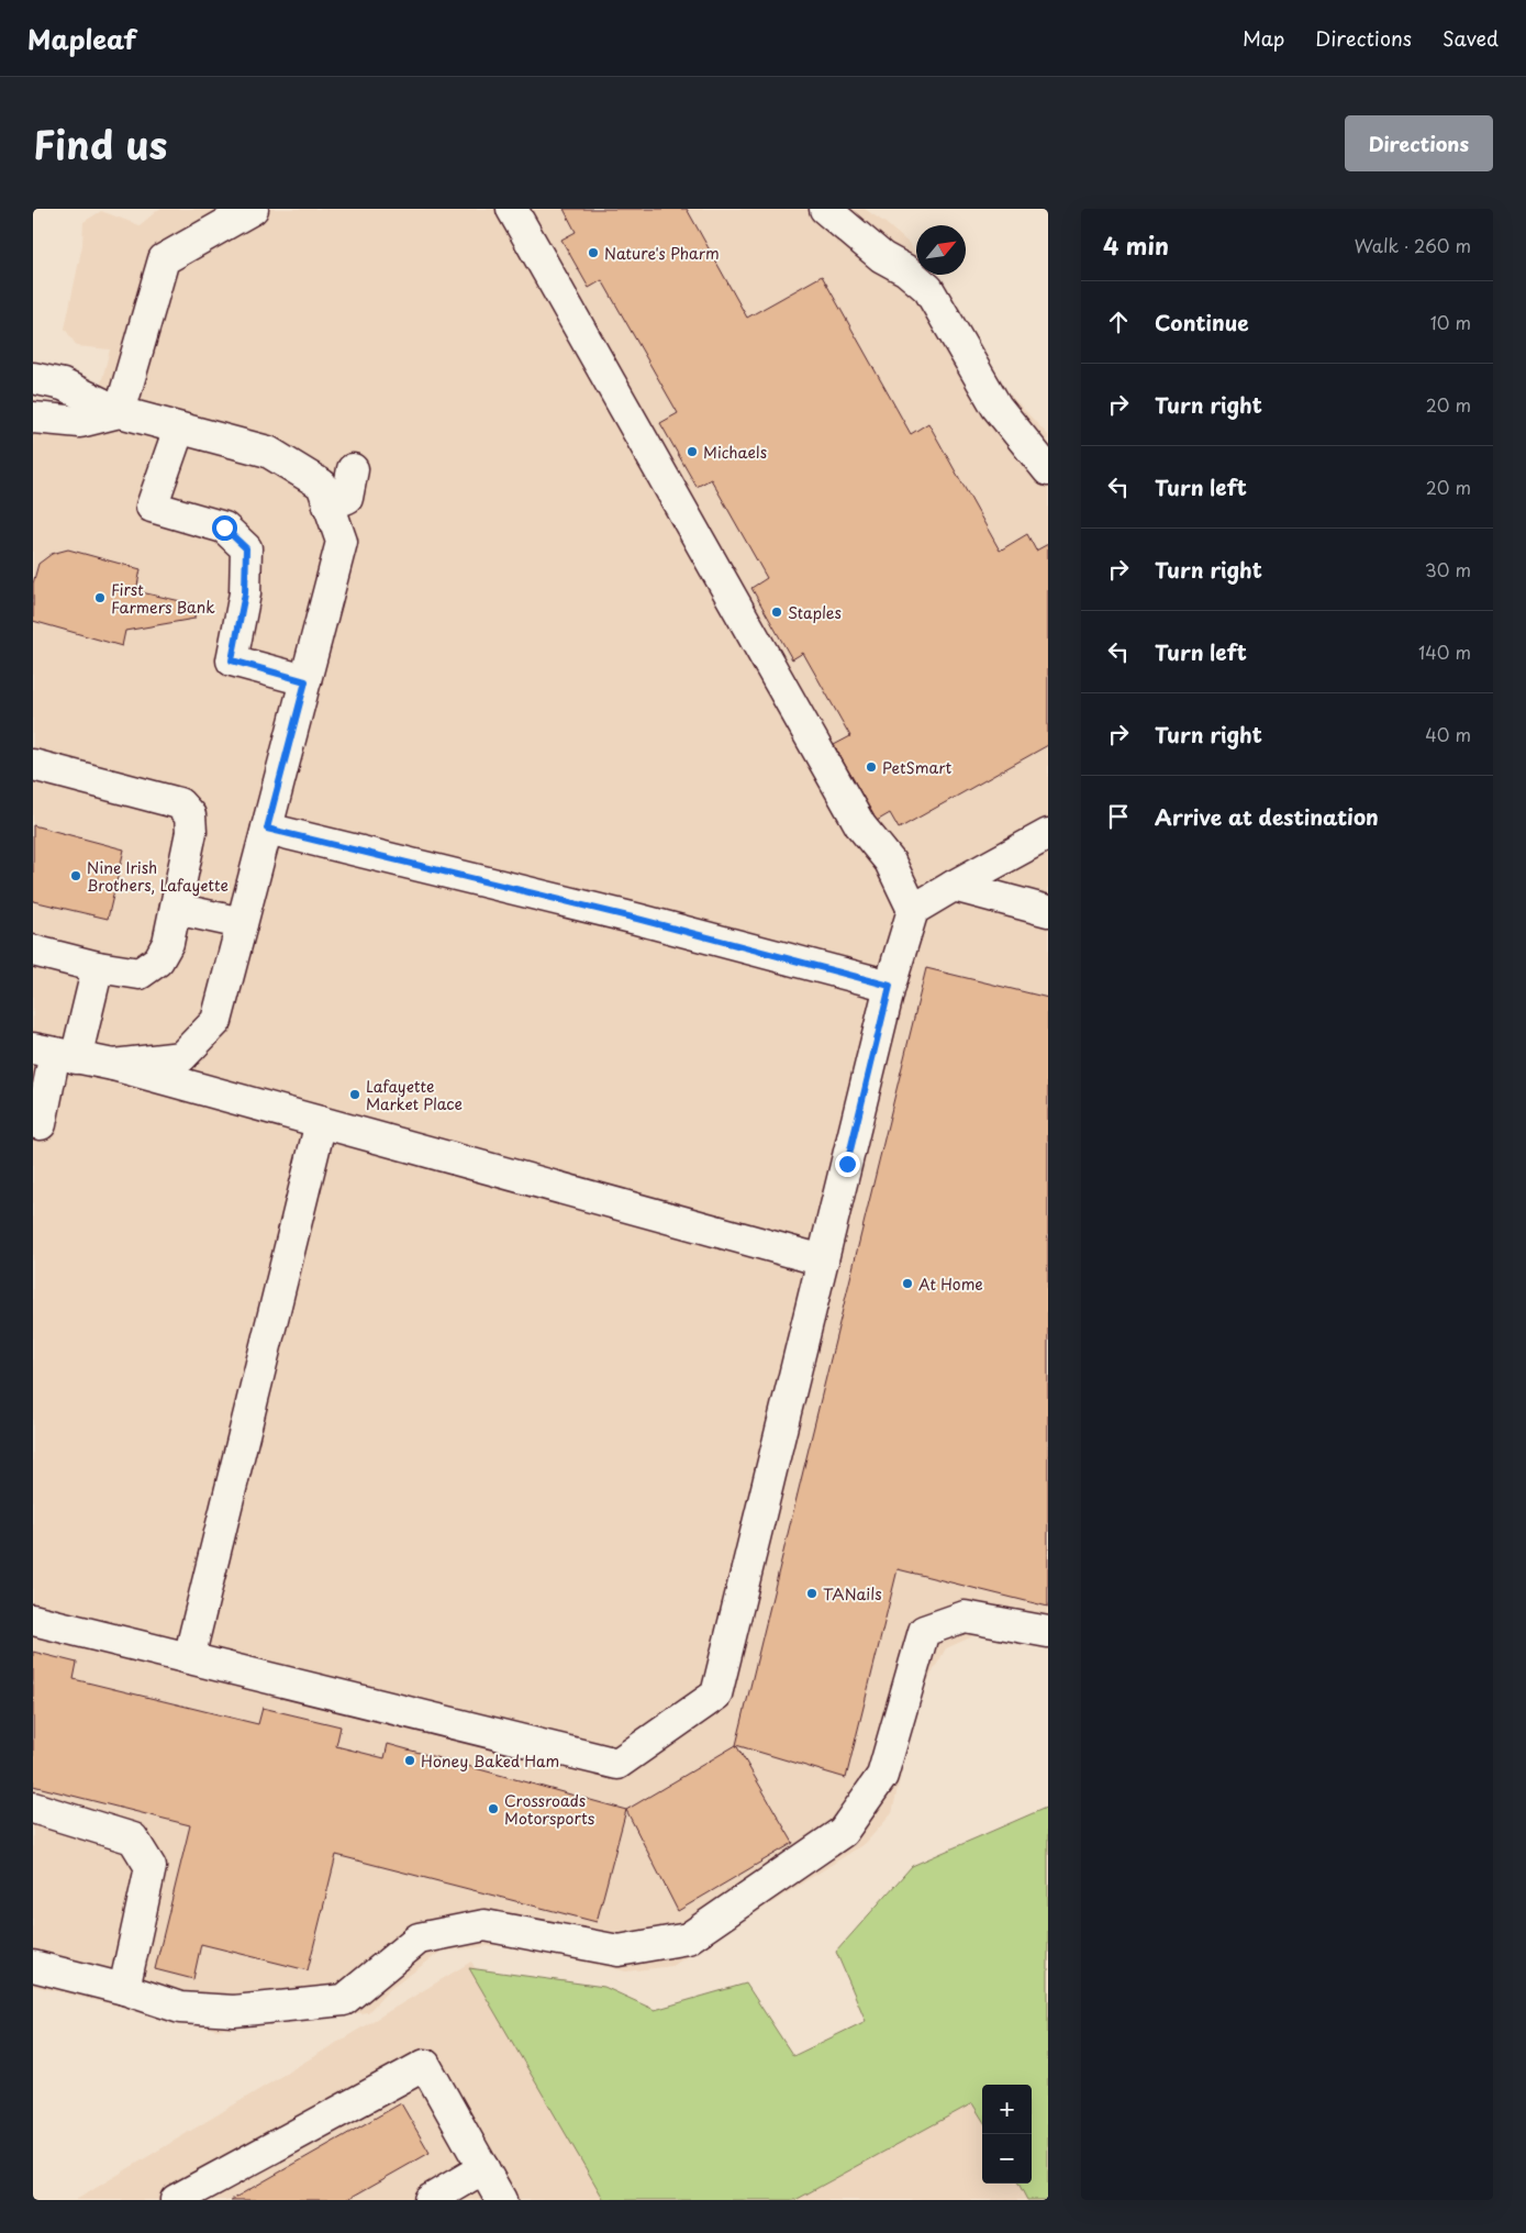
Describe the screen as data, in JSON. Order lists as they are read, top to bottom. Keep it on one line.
{"places":["Nature's Pharm","Michaels","First Farmers Bank","Staples","PetSmart","Nine Irish Brothers, Lafayette","Lafayette Market Place","At Home","TANails","Honey Baked Ham","Crossroads Motorsports"],"north":"top right","page":{"header":"Mapleaf","nav":["Map","Directions","Saved"],"title":"Find us","buttons":"Directions","heading":["4 min","Walk · 260 m"],"list":[["Continue","10 m"],["Turn right","20 m"],["Turn left","20 m"],["Turn right","30 m"],["Turn left","140 m"],["Turn right","40 m"],"Arrive at destination"],"map_buttons":["+","−"]}}
